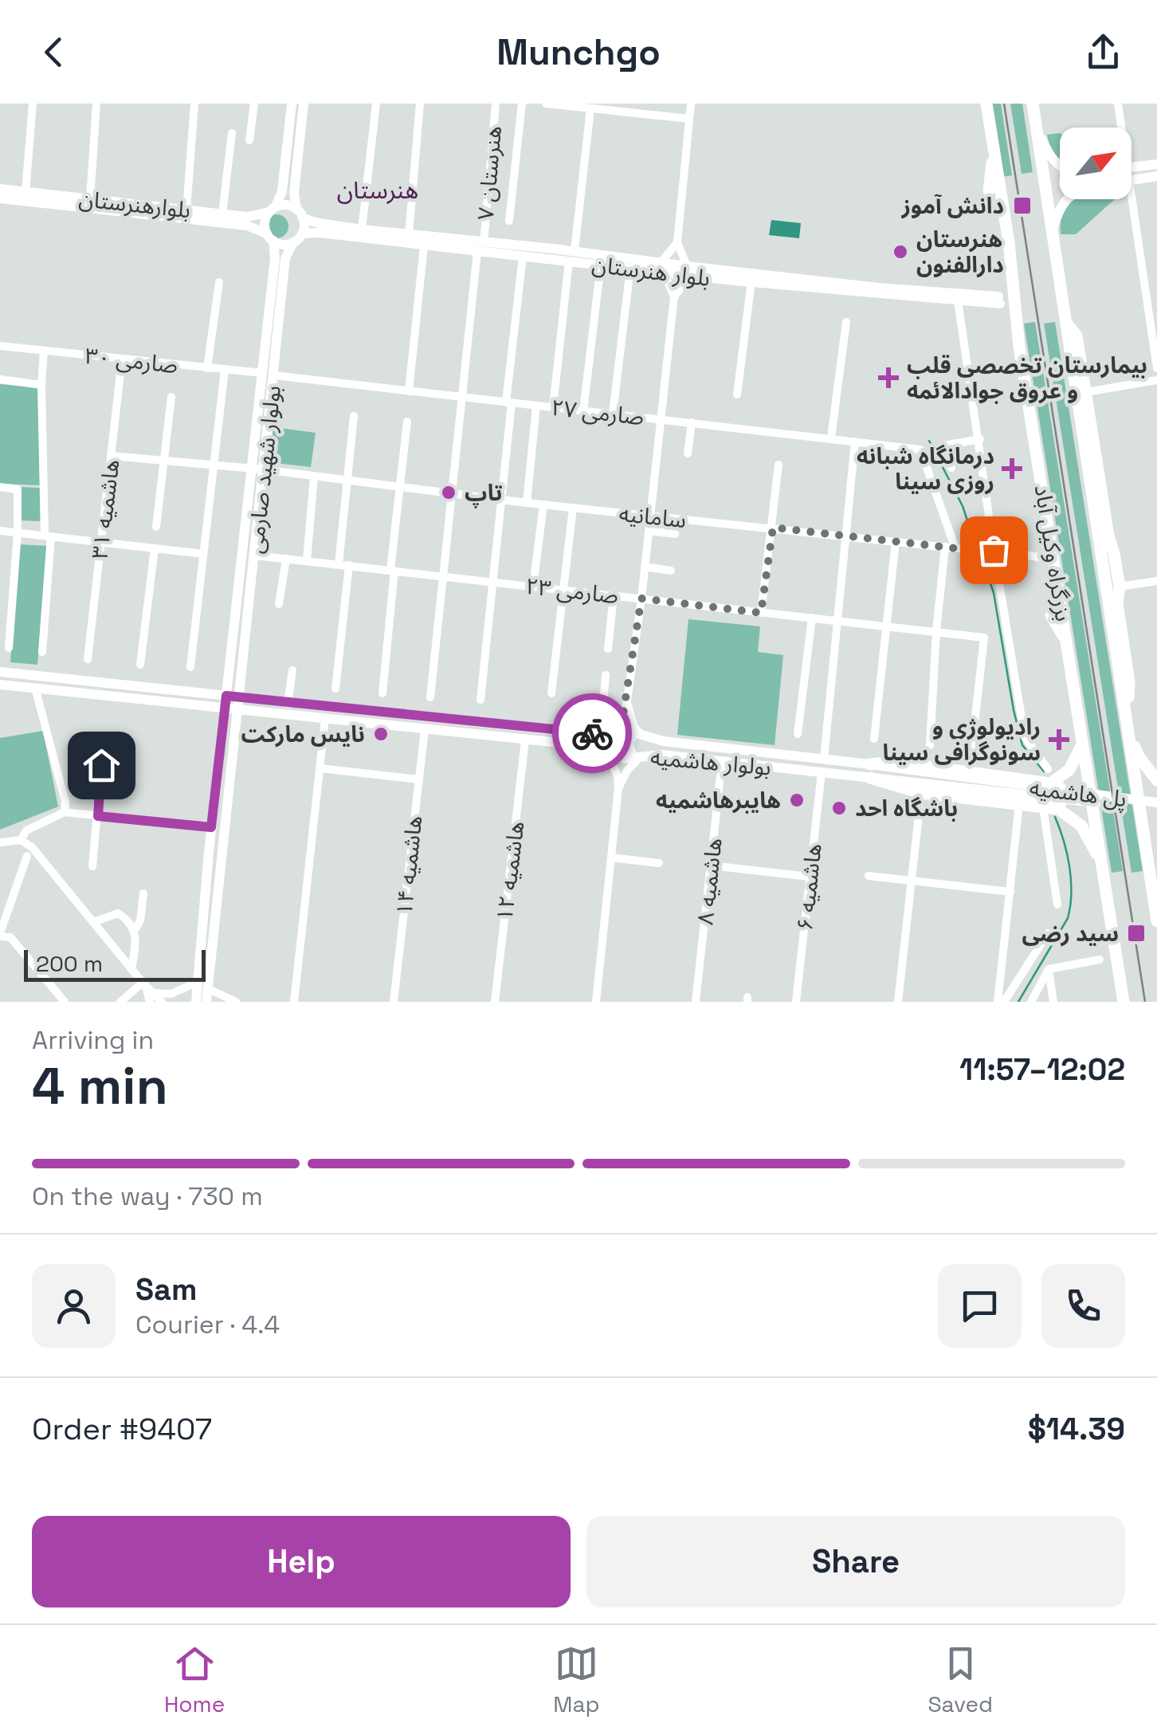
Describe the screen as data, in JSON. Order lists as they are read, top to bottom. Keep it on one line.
{"streets":{"highway":["بزرگراه وکیل آباد"],"main road":["بلوارهنرستان","بلوار هنرستان","بولوار شهید صارمی","بولوار هاشمیه","پل هاشمیه"],"street":["هنرستان ۷","صارمی ۳۰","صارمی ۲۷","هاشمیه ۳۱","سامانیه","صارمی ۲۳","هاشمیه ۱۴","هاشمیه ۱۲","هاشمیه ۸","هاشمیه ۶"]},"crossings":[["هنرستان ۷","بلوار هنرستان"],["هنرستان ۷","صارمی ۲۷"],["هنرستان ۷","سامانیه"],["هنرستان ۷","صارمی ۲۳"],["بلوارهنرستان","بلوار هنرستان"],["بلوارهنرستان","بولوار شهید صارمی"],["بلوار هنرستان","بولوار شهید صارمی"],["صارمی ۳۰","بولوار شهید صارمی"],["صارمی ۳۰","هاشمیه ۳۱"],["صارمی ۲۷","بولوار شهید صارمی"],["صارمی ۲۷","سامانیه"],["بولوار شهید صارمی","سامانیه"],["بولوار شهید صارمی","صارمی ۲۳"],["بولوار شهید صارمی","بولوار هاشمیه"],["هاشمیه ۳۱","سامانیه"],["بولوار هاشمیه","پل هاشمیه"],["بولوار هاشمیه","هاشمیه ۱۴"],["بولوار هاشمیه","هاشمیه ۱۲"],["بولوار هاشمیه","هاشمیه ۸"],["بولوار هاشمیه","هاشمیه ۶"]],"districts":["هنرستان"],"places":{"transit":["دانش آموز","سید رضی"],"other":["هنرستان دارالفنون","تاپ","نایس مارکت","هایبرهاشمیه","باشگاه احد"],"health":["بیمارستان تخصصی قلب و عروق جوادالائمه","درمانگاه شبانه روزی سینا","رادیولوژی و سونوگرافی سینا"]},"scale_bar":"200 m","north":"top right","page":{"header":"Munchgo","scale":"200 m","heading":["4 min","Arriving in","11:57–12:02"],"panel":["Sam","Courier · 4.4","Order #9407","$14.39"],"bar":"On the way · 730 m","buttons":["Help","Share"],"tabs":["Home","Map","Saved"]}}
